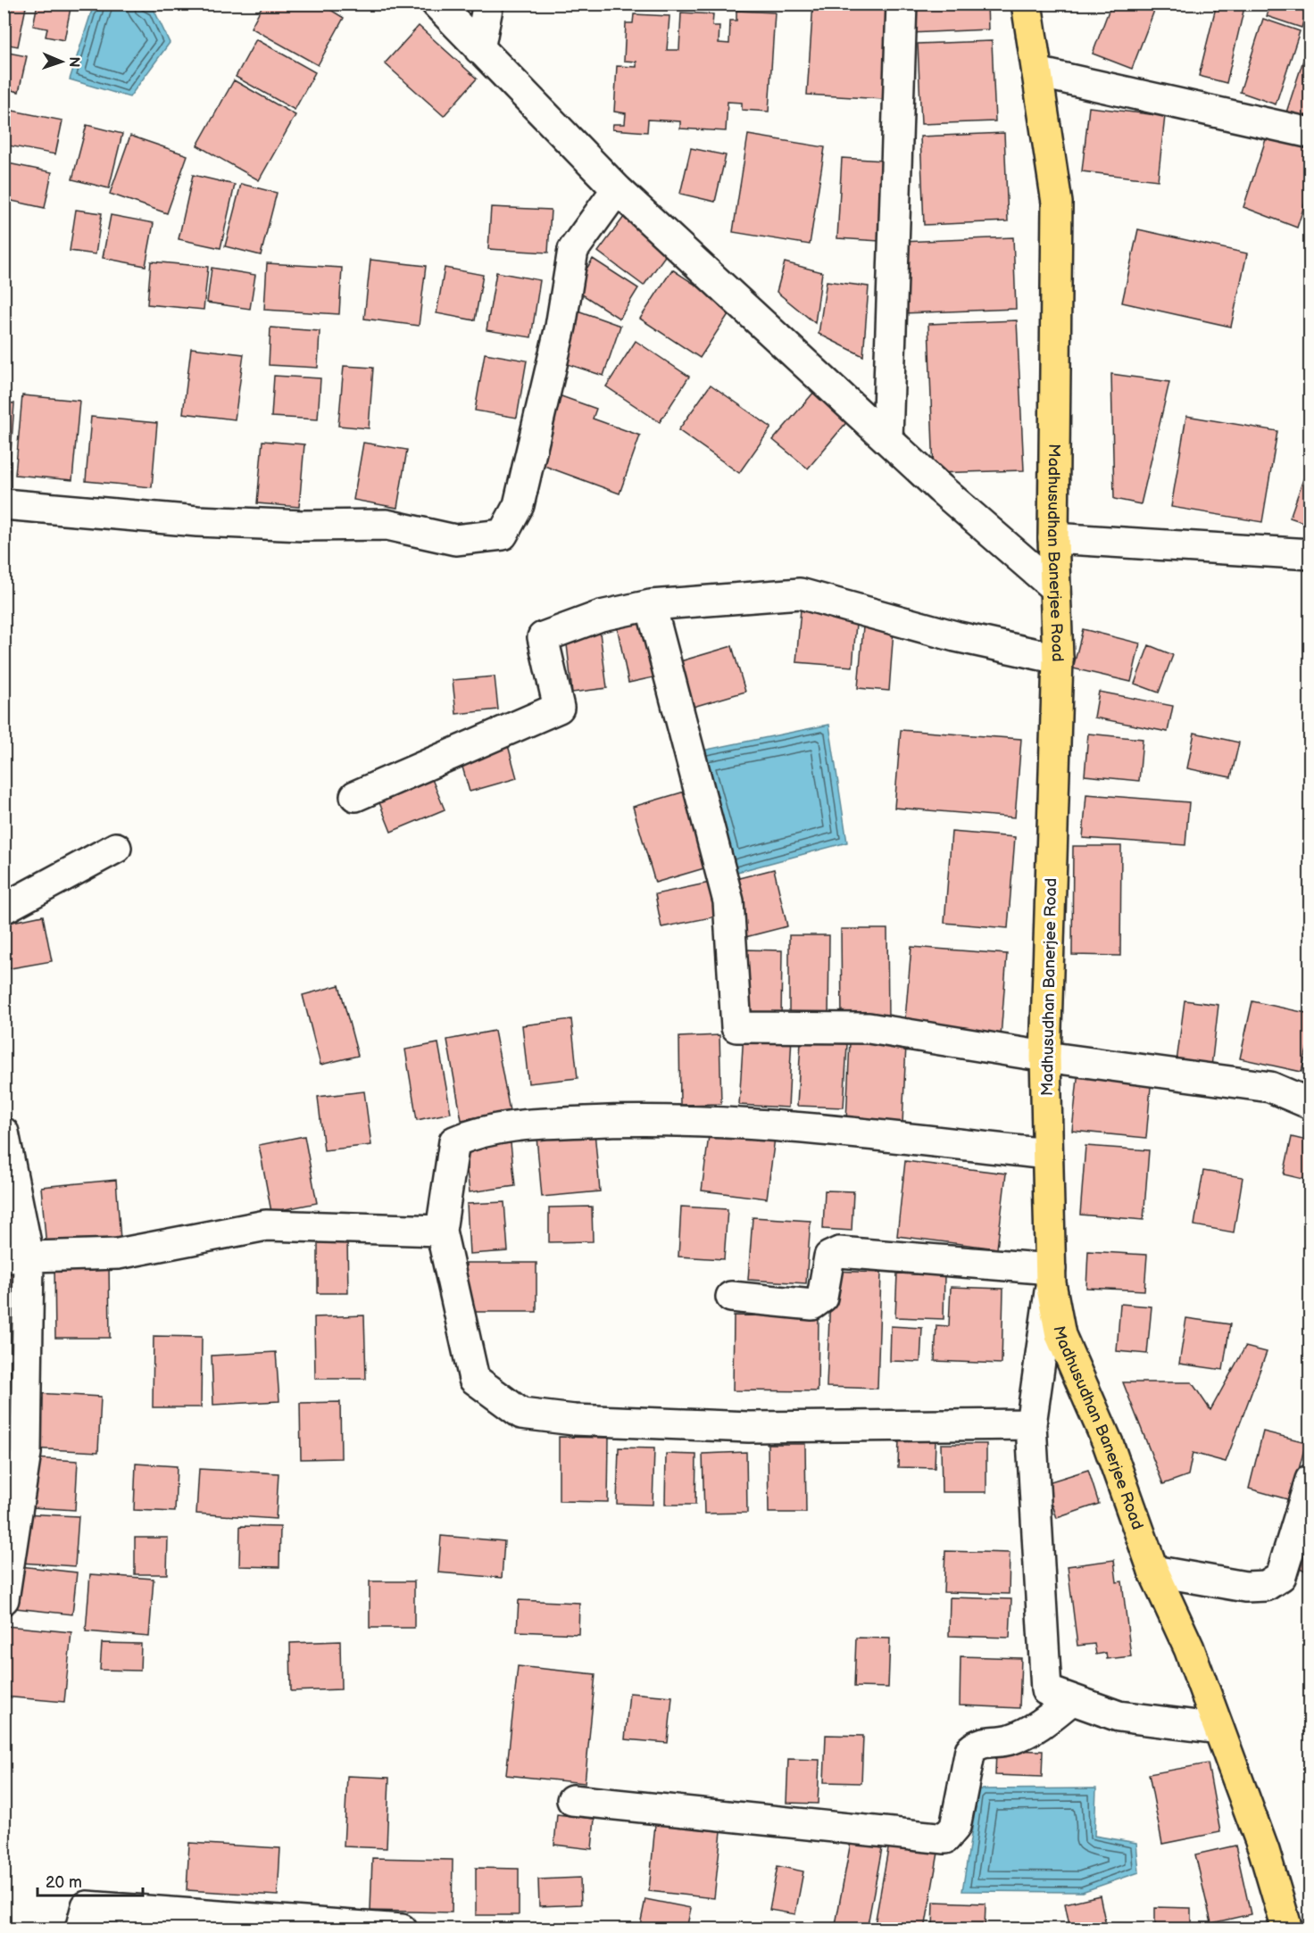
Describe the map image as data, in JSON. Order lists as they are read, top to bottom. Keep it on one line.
{"streets":{"main road":["Madhusudhan Banerjee Road"]},"scale_bar":"20 m","north":"right"}
